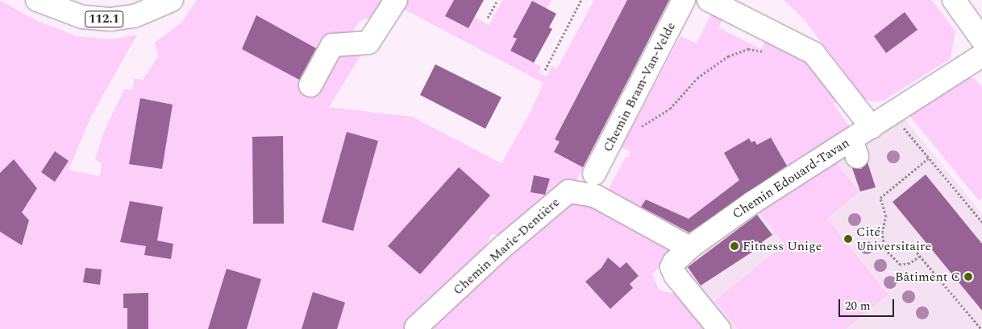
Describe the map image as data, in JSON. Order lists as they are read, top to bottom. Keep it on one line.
{"streets":{"street":["112.1","Chemin Bram-Van-Velde","Chemin Edouard-Tavan","Chemin Marie-Dentière"]},"crossings":[["Chemin Edouard-Tavan","Chemin Marie-Dentière"]],"places":["Cité Universitaire","Fitness Unige","Bâtiment C"],"scale_bar":"20 m"}
